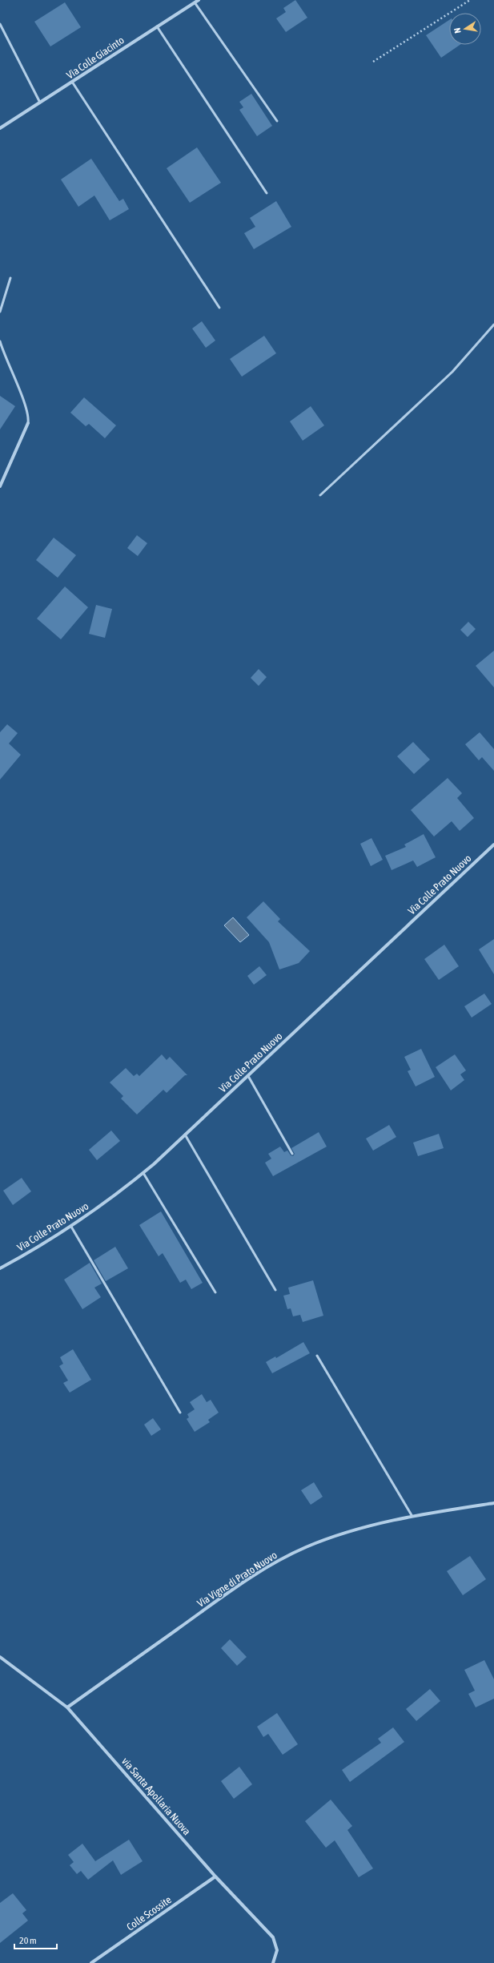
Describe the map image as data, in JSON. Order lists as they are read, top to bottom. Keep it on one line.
{"streets":{"street":["Via Colle Giacinto","Via Colle Prato Nuovo","Via Vigne di Prato Nuovo","via Santa Apollaria Nuova","Colle Scossite"]},"crossings":[["Via Vigne di Prato Nuovo","via Santa Apollaria Nuova"],["via Santa Apollaria Nuova","Colle Scossite"]],"scale_bar":"20 m","north":"left"}
